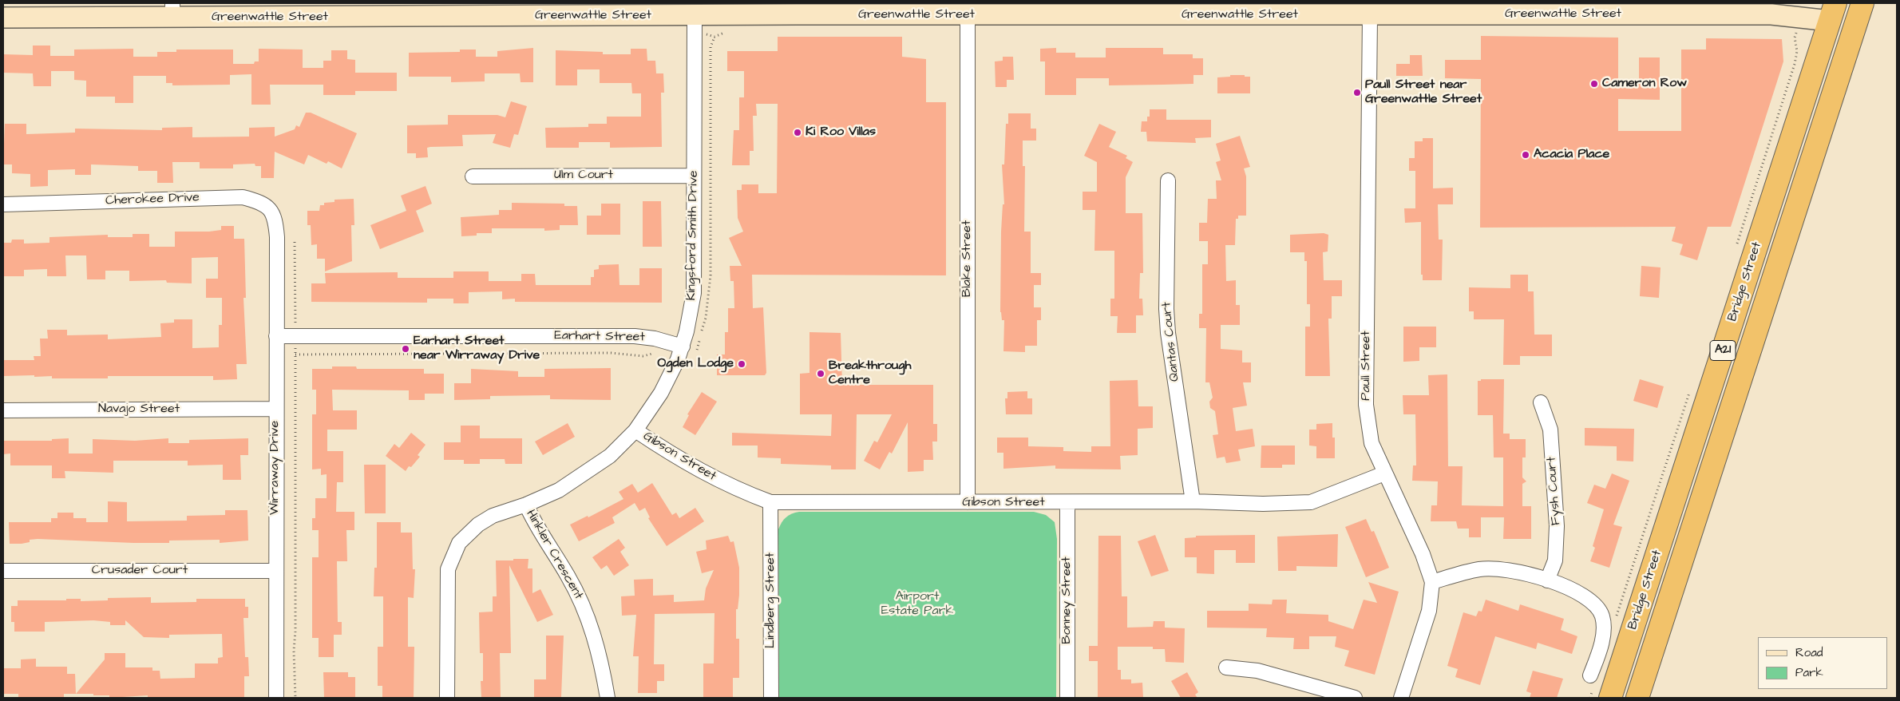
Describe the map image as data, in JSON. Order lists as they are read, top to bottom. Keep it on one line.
{"streets":{"highway":["Bridge Street","A21"],"main road":["Greenwattle Street"],"street":["Ulm Court","Cherokee Drive","Kingsford Smith Drive","Blake Street","Earhart Street","Qantas Court","Paull Street","Navajo Street","Gibson Street","Wirraway Drive","Fysh Court","Hinkler Crescent","Crusader Court","Lindberg Street","Bonney Street"]},"crossings":[["Greenwattle Street","Kingsford Smith Drive"],["Greenwattle Street","Blake Street"],["Greenwattle Street","Bridge Street"],["Greenwattle Street","Paull Street"],["Ulm Court","Kingsford Smith Drive"],["Cherokee Drive","Wirraway Drive"],["Kingsford Smith Drive","Earhart Street"],["Kingsford Smith Drive","Gibson Street"],["Kingsford Smith Drive","Hinkler Crescent"],["Blake Street","Gibson Street"],["Earhart Street","Wirraway Drive"],["Qantas Court","Gibson Street"],["Paull Street","Gibson Street"],["Navajo Street","Wirraway Drive"],["Gibson Street","Lindberg Street"],["Gibson Street","Bonney Street"],["Wirraway Drive","Crusader Court"]],"parks":["Airport Estate Park"],"places":["Cameron Row","Paull Street near Greenwattle Street","Ki Roo Villas","Acacia Place","Earhart Street near Wirraway Drive","Ogden Lodge","Breakthrough Centre"],"legend":["Road","Park"]}
